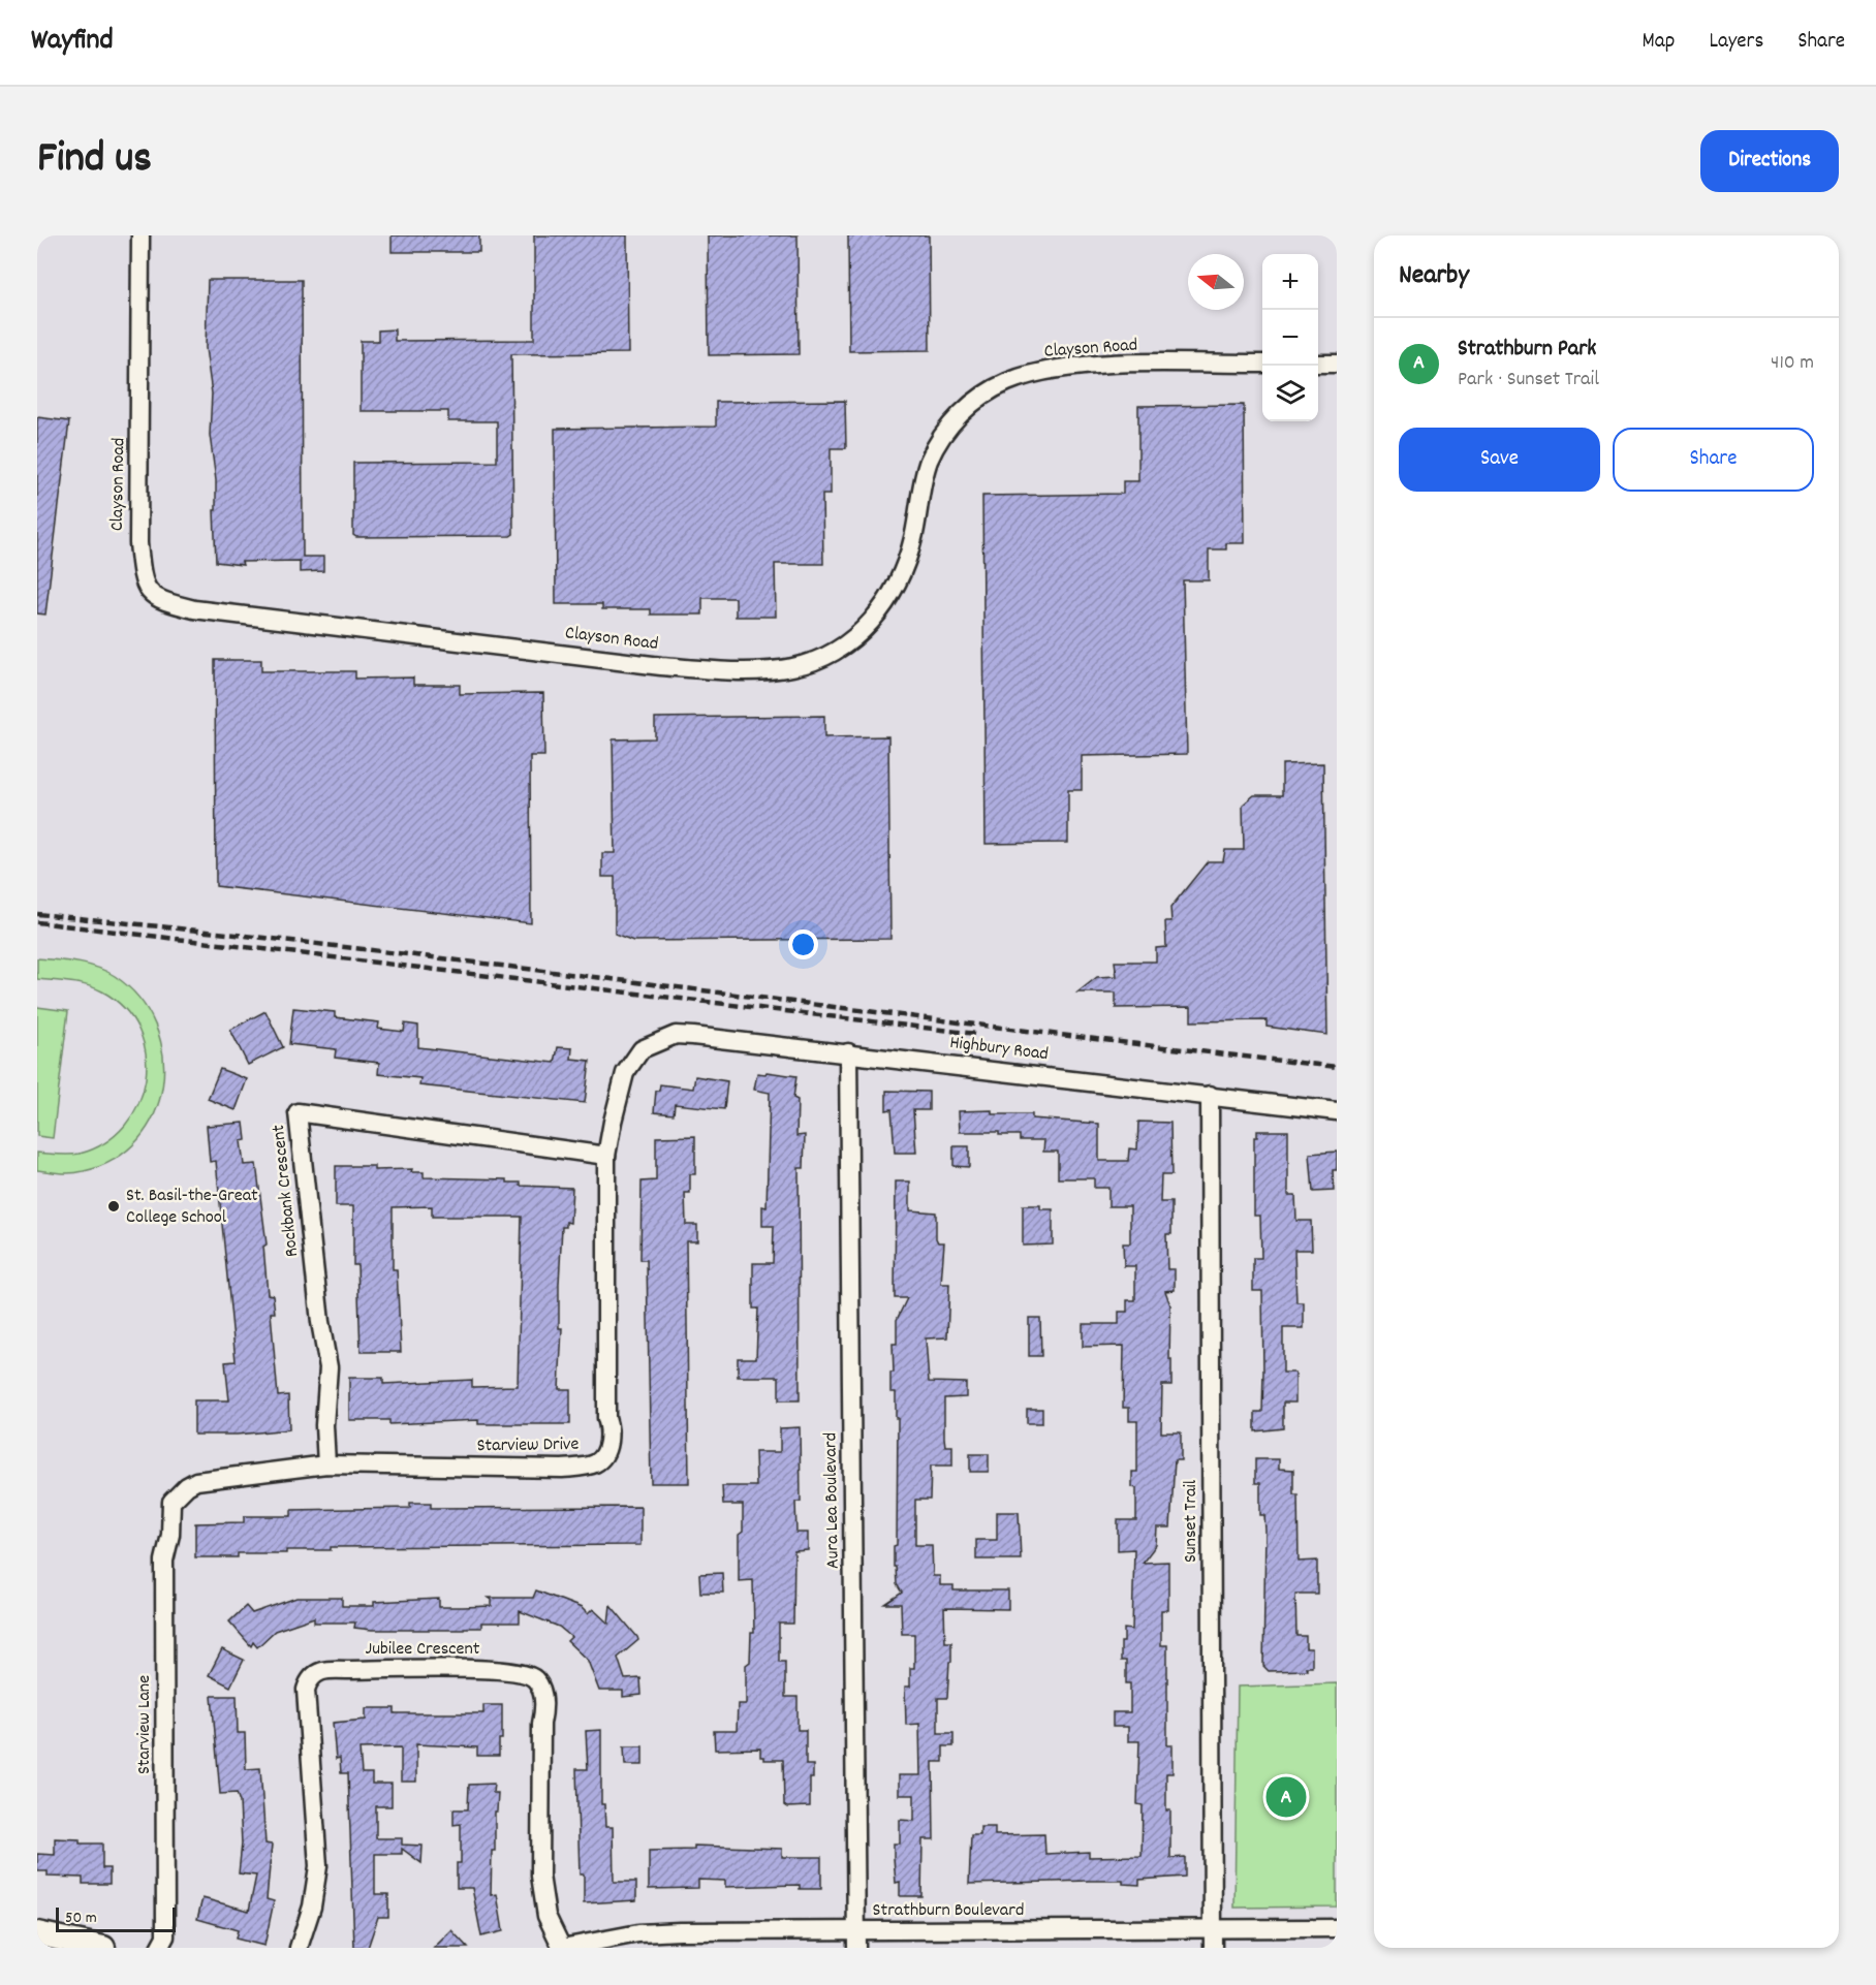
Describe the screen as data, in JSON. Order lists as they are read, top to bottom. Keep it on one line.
{"streets":{"street":["Clayson Road","Highbury Road","Rockbank Crescent","Starview Drive","Aura Lea Boulevard","Sunset Trail","Jubilee Crescent","Starview Lane","Strathburn Boulevard"]},"crossings":[["Highbury Road","Starview Drive"],["Highbury Road","Aura Lea Boulevard"],["Highbury Road","Sunset Trail"],["Rockbank Crescent","Starview Drive"],["Starview Drive","Starview Lane"],["Aura Lea Boulevard","Strathburn Boulevard"],["Sunset Trail","Strathburn Boulevard"],["Jubilee Crescent","Strathburn Boulevard"]],"places":["St. Basil-the-Great College School"],"scale_bar":"50 m","north":"left","page":{"header":"Wayfind","nav":["Map","Layers","Share"],"title":"Find us","buttons":["Directions",["Save","Share"]],"heading":"Nearby","map_buttons":["+","−"],"list":[{"mark":"A","name":"Strathburn Park","note":"Park · Sunset Trail","value":"410 m"}],"pins":"A","scale":"50 m"}}
